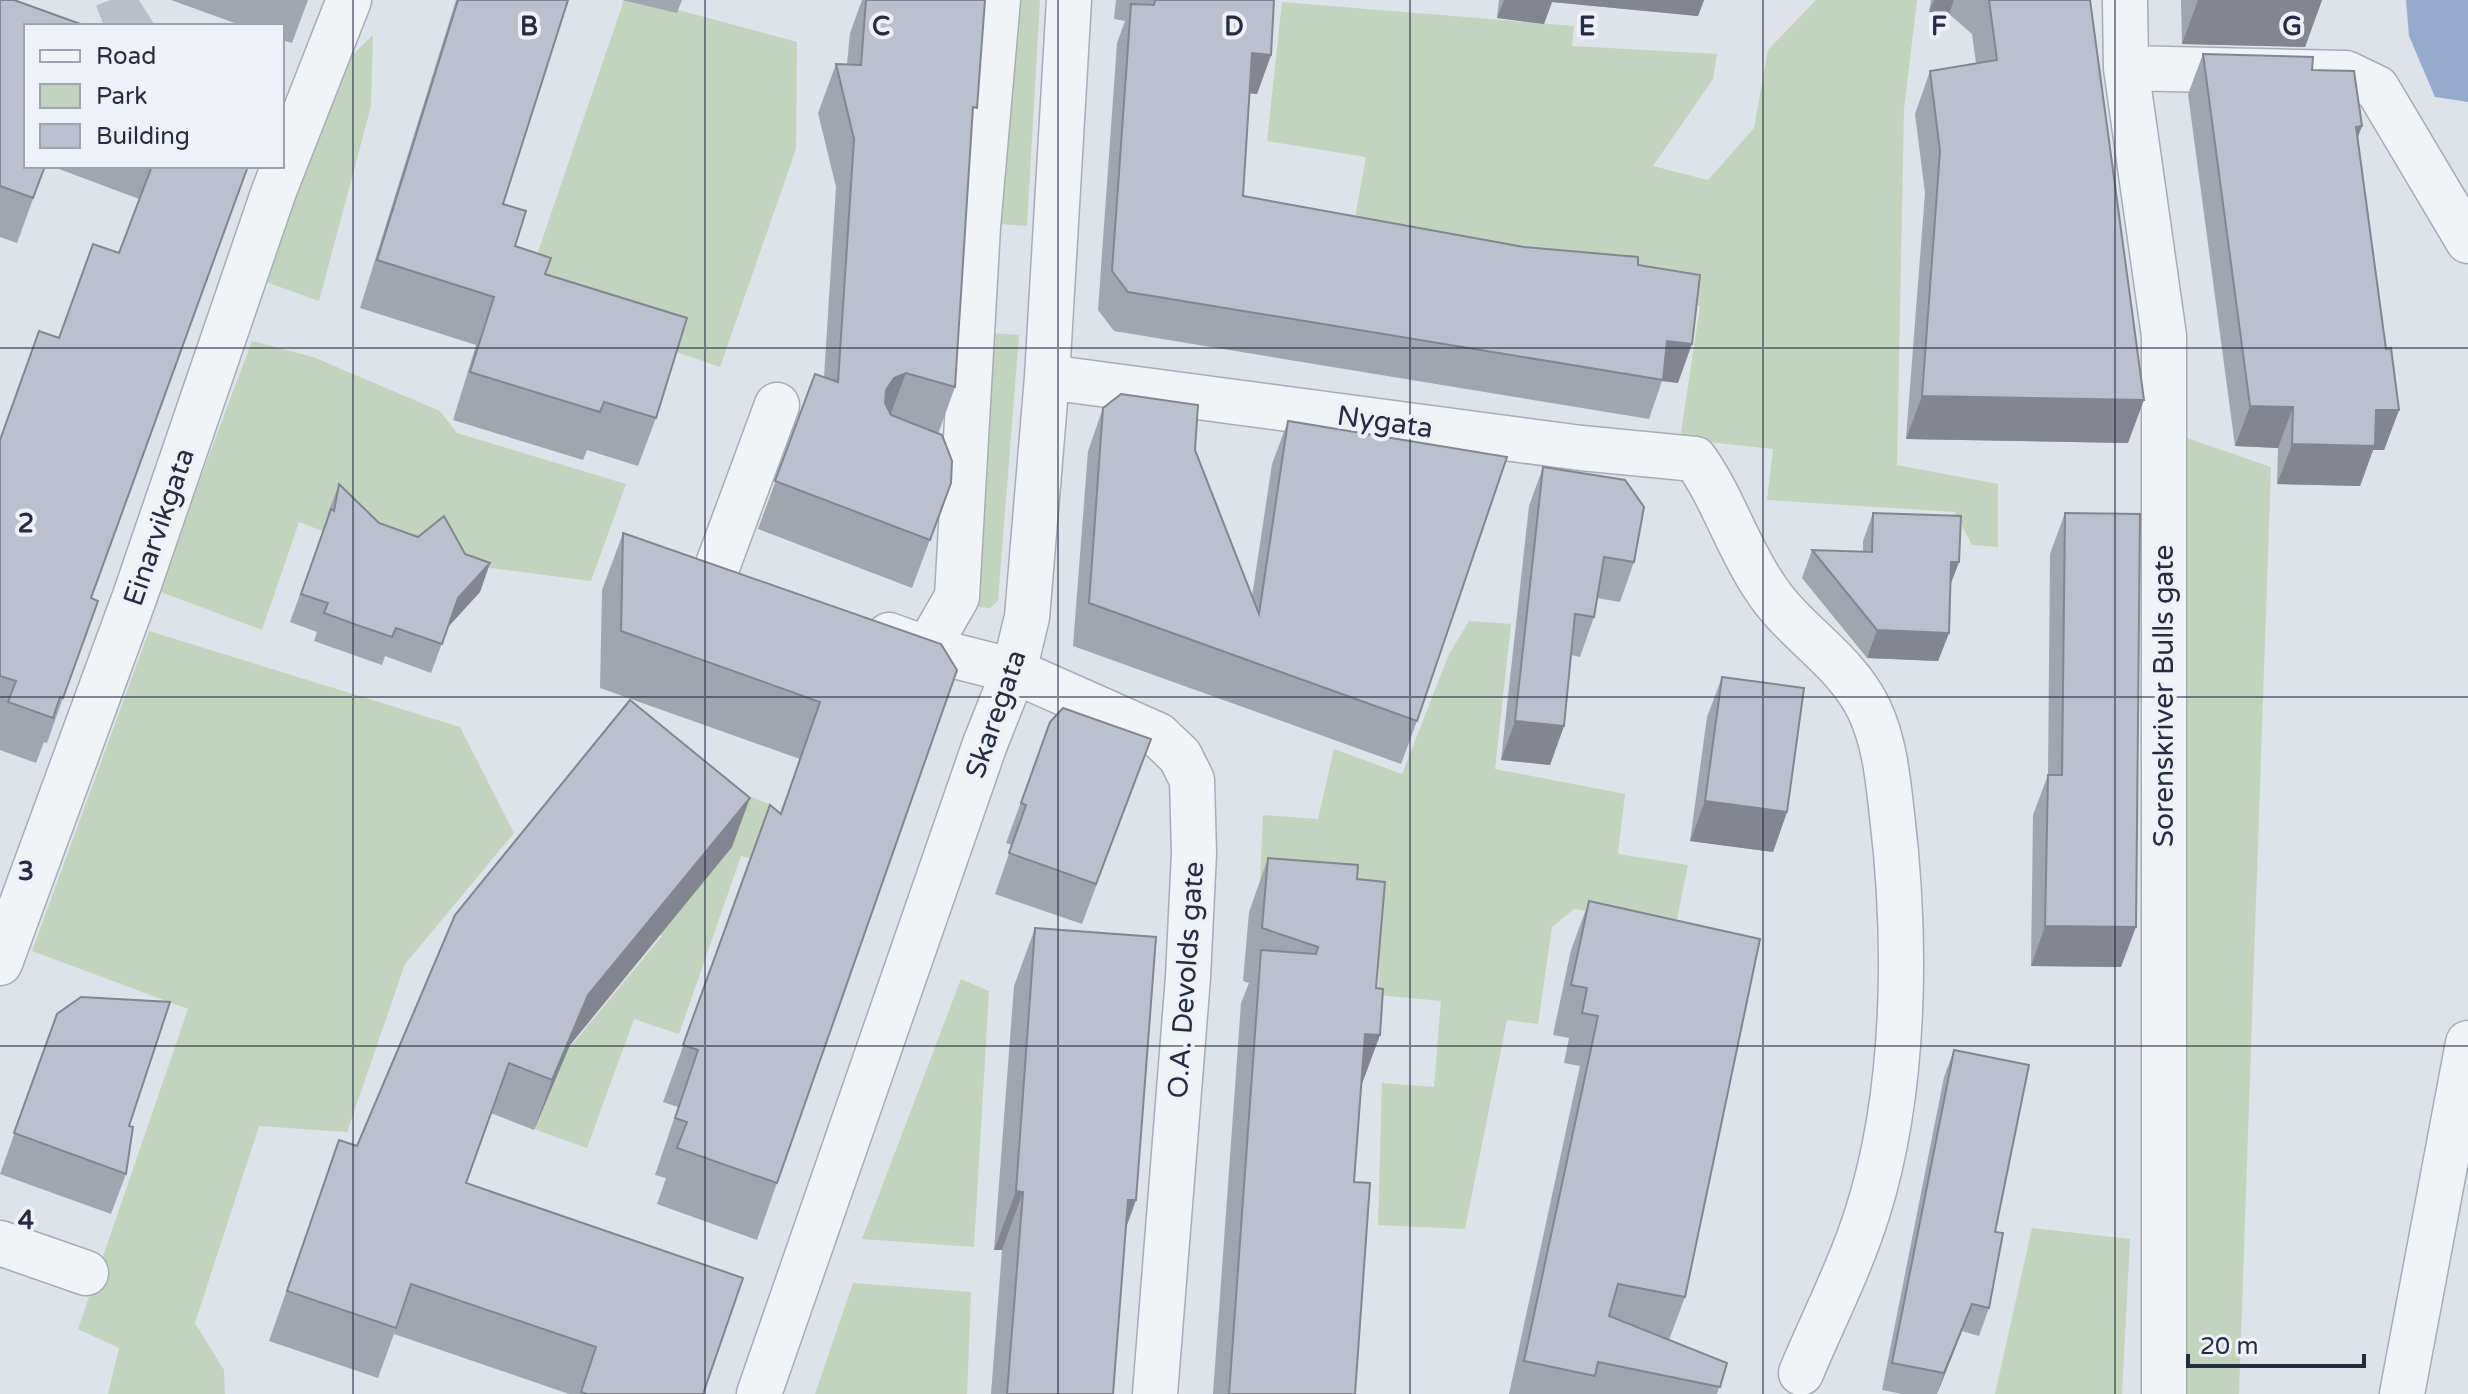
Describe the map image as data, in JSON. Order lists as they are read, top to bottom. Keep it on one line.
{"streets":{"street":["Nygata","Einarvikgata","Sorenskriver Bulls gate","Skaregata","O.A. Devolds gate"]},"crossings":[["Nygata","Skaregata"],["Skaregata","O.A. Devolds gate"]],"legend":["Road","Park","Building"],"scale_bar":"20 m","grid":{"columns":["B","C","D","E","F","G"],"rows":["2","3","4"]}}
